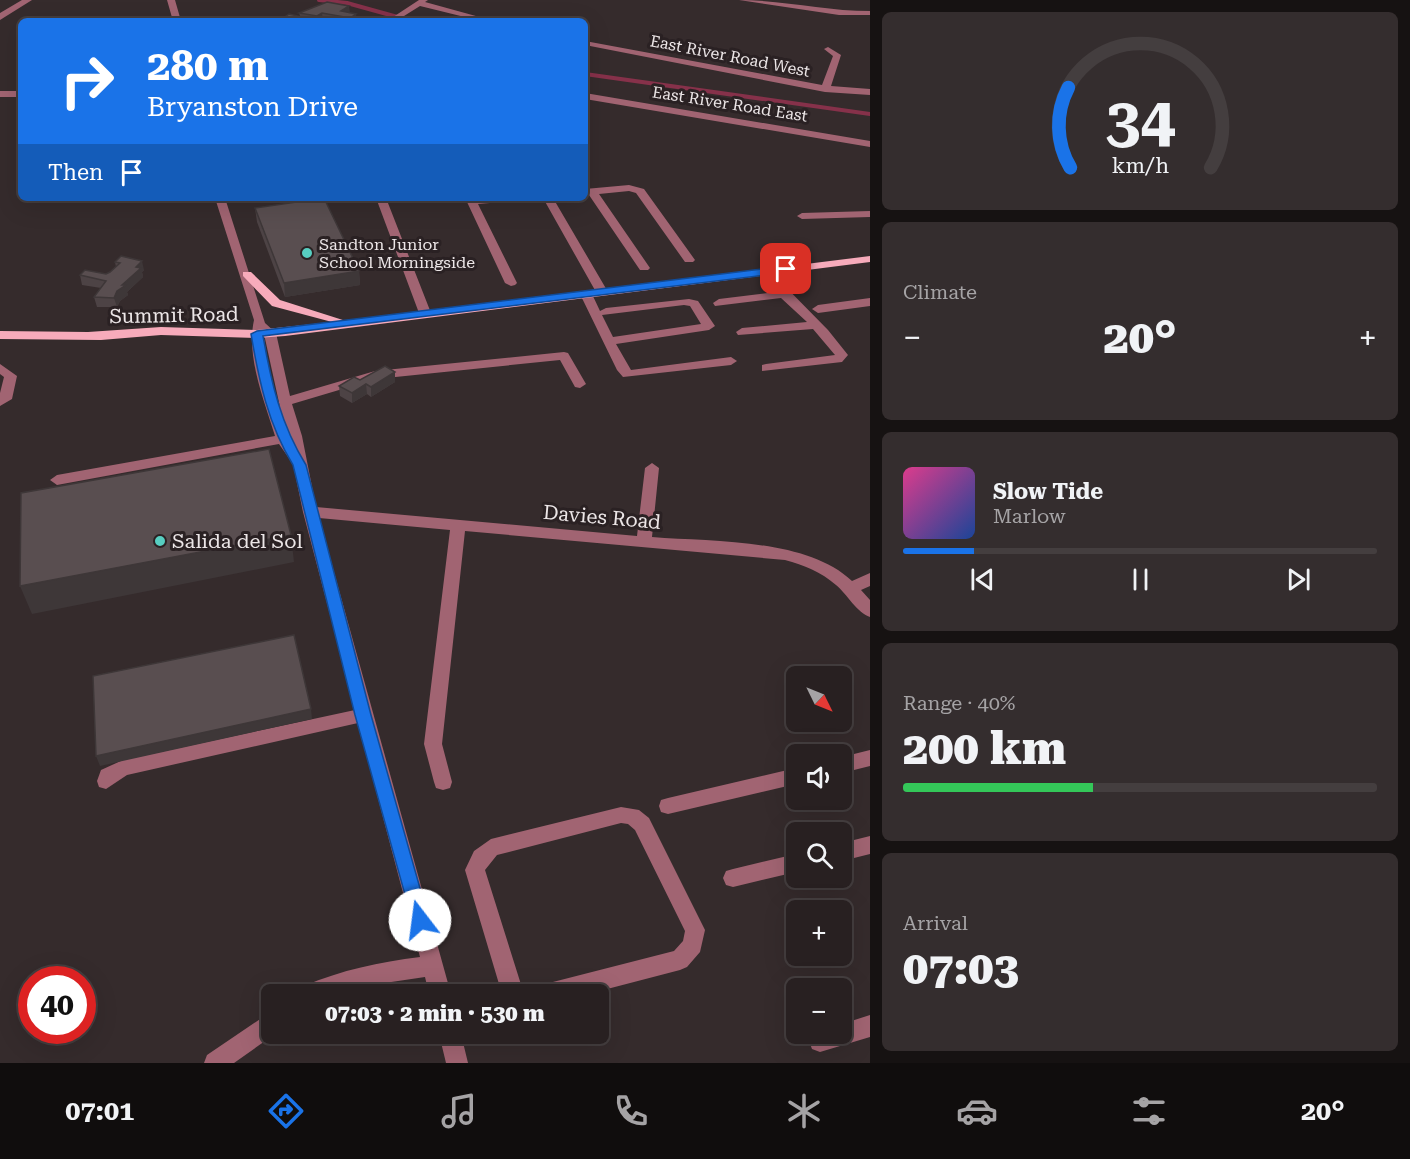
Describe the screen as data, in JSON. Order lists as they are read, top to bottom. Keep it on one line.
{"streets":{"main road":["Summit Road"],"street":["East River Road West","East River Road East","Davies Road"]},"places":["Sandton Junior School Morningside","Salida del Sol"],"north":"bottom right","page":{"turn":["280 m","Bryanston Drive"],"then":"Then","tile":["Climate",["Range · 40%","200 km"],["Arrival","07:03"]],"heat":["−","20°","+"],"song":["Slow Tide","Marlow"],"map_buttons":["+","−"],"limit":"40","trip":"07:03 · 2 min · 530 m","tabs":["07:01","20°"],"gauge":["34","km/h"]}}
